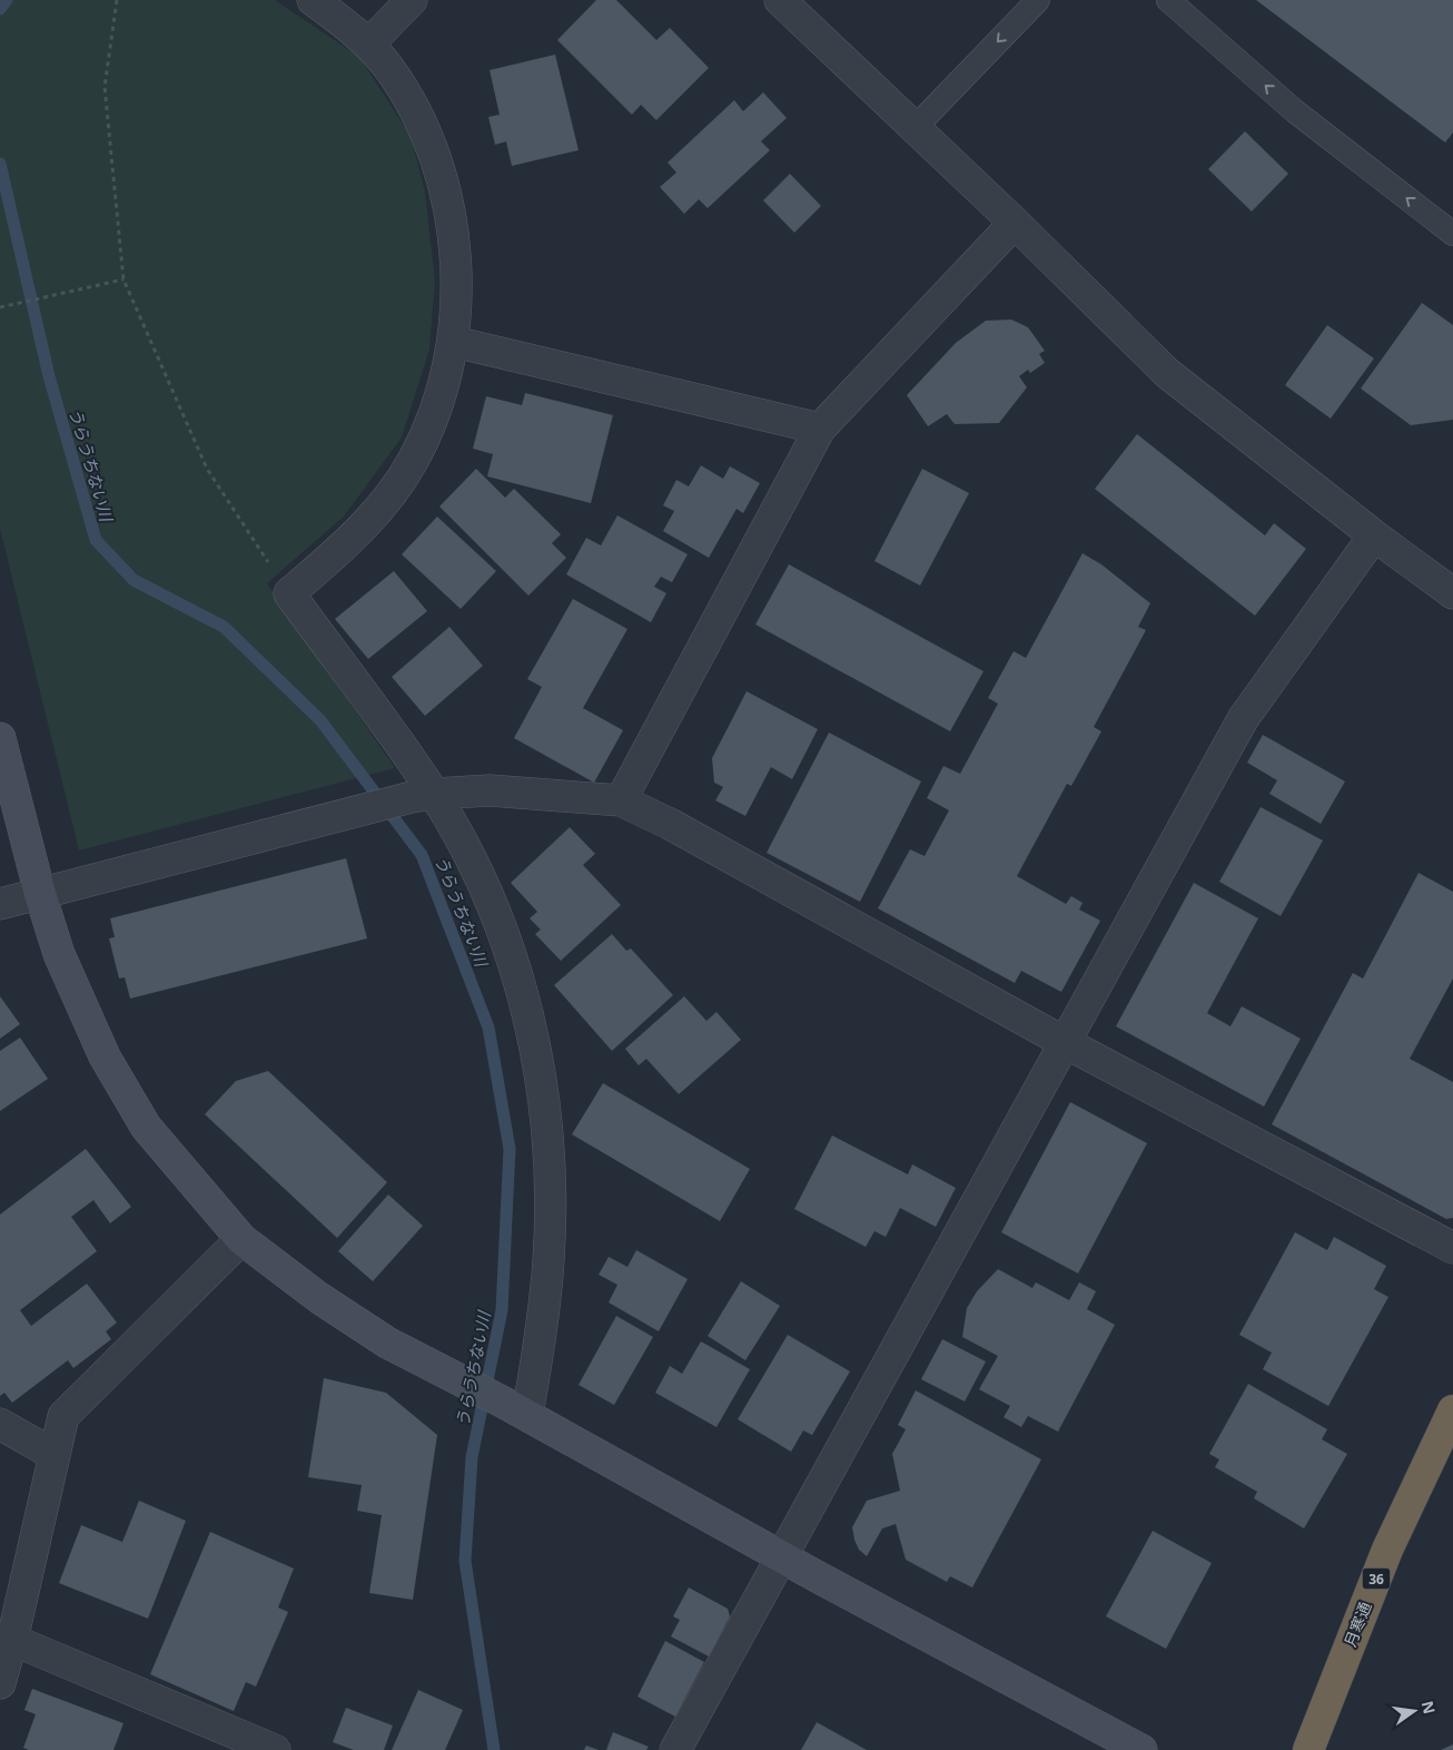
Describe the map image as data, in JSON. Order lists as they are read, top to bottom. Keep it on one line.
{"streets":{"highway":["36","月寒通"]},"water":["うらうちない川"],"north":"right"}
